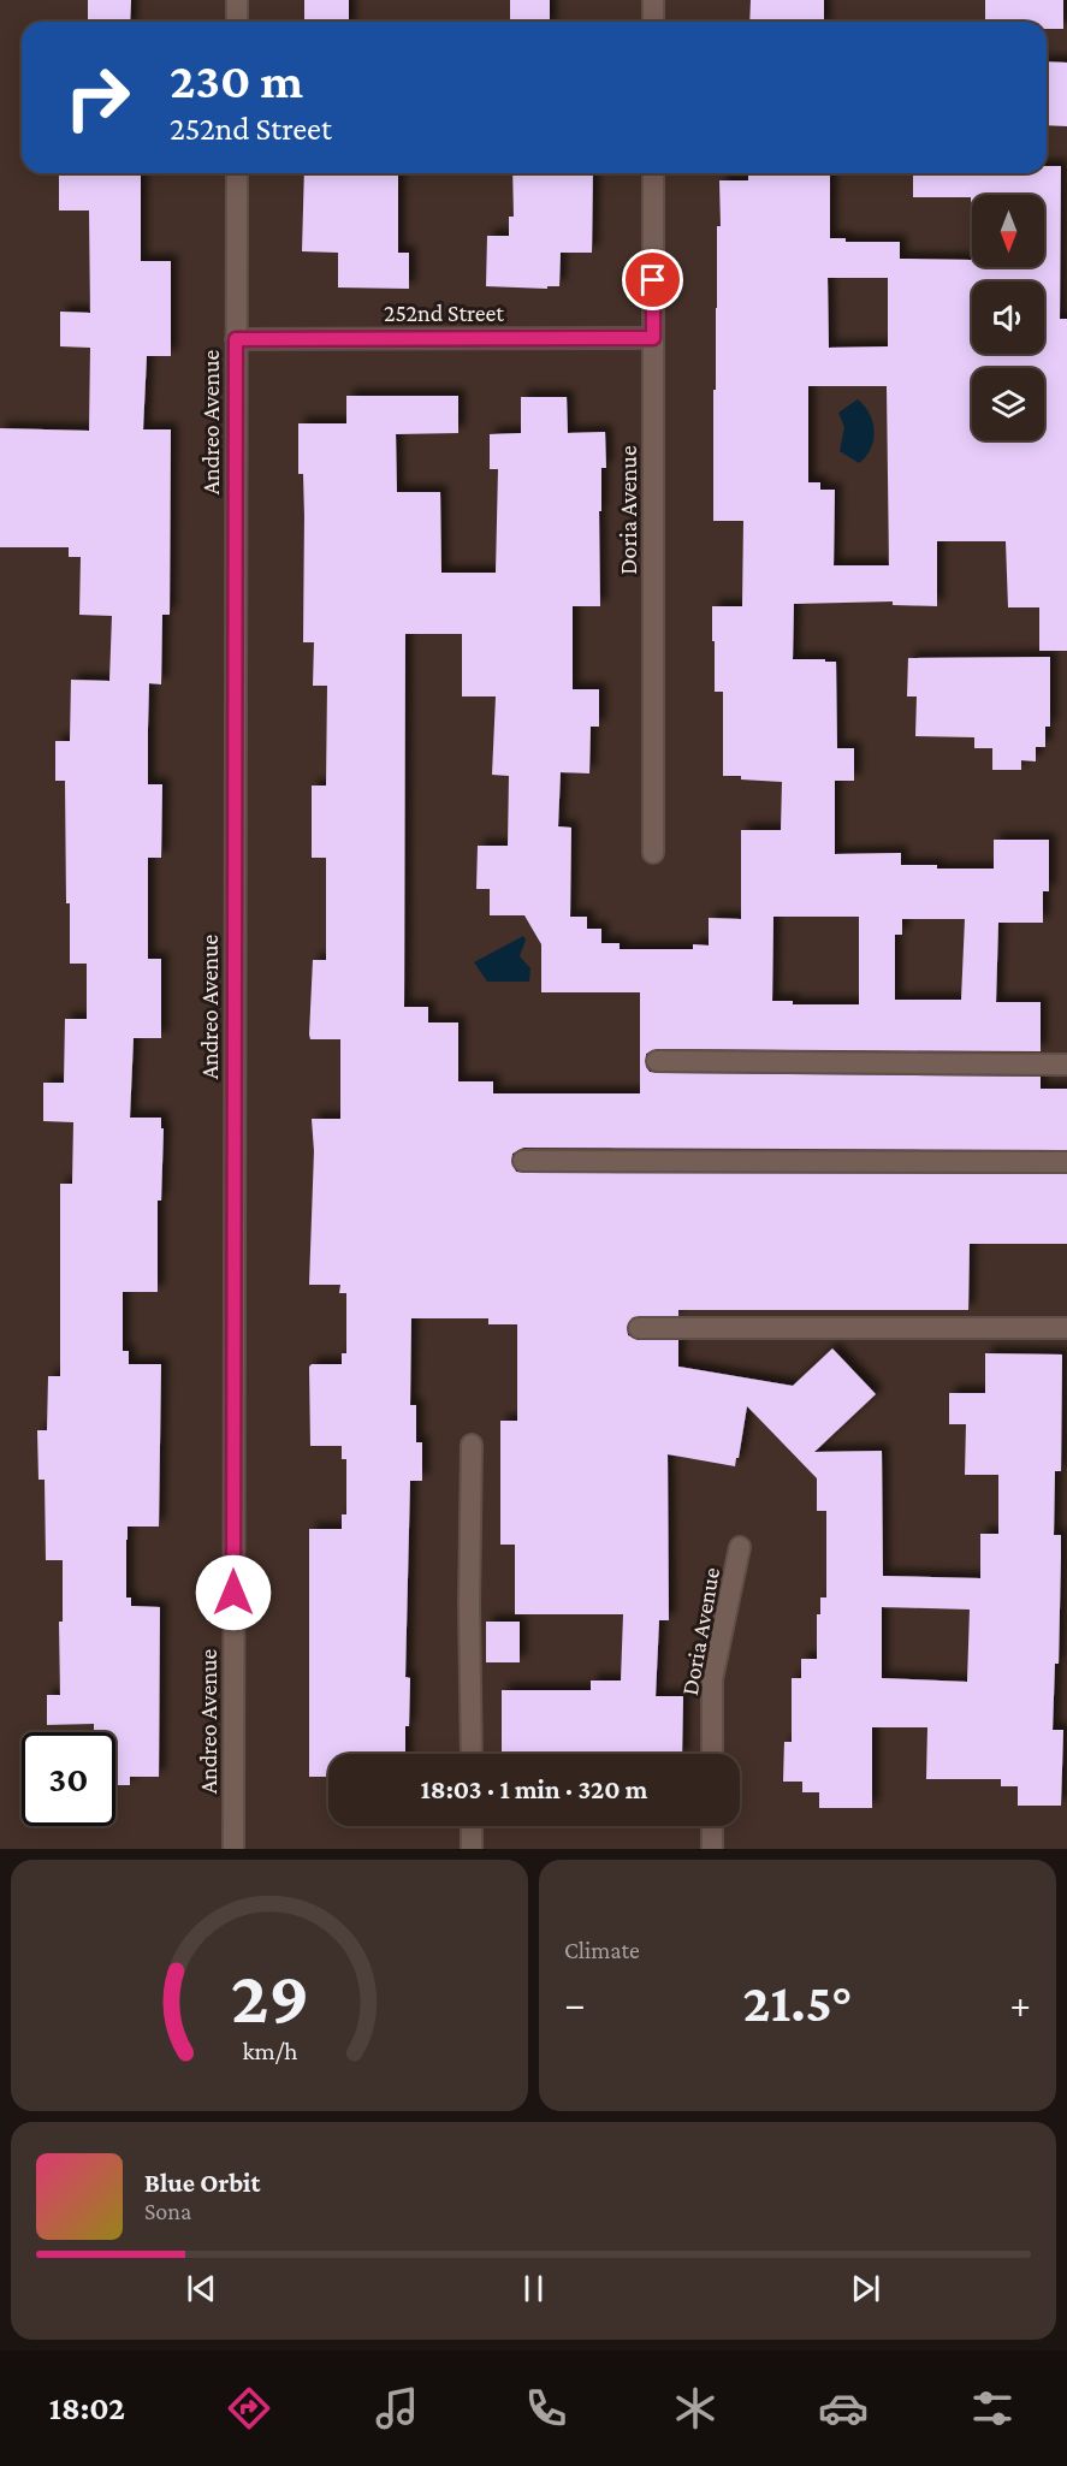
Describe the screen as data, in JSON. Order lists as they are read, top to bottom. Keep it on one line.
{"streets":{"street":["252nd Street","Andreo Avenue","Doria Avenue"]},"crossings":[["252nd Street","Andreo Avenue"],["252nd Street","Doria Avenue"]],"north":"bottom","page":{"turn":["230 m","252nd Street"],"limit":"30","trip":"18:03 · 1 min · 320 m","tile":"Climate","heat":["−","21.5°","+"],"song":["Blue Orbit","Sona"],"tabs":"18:02","gauge":["29","km/h"]}}
